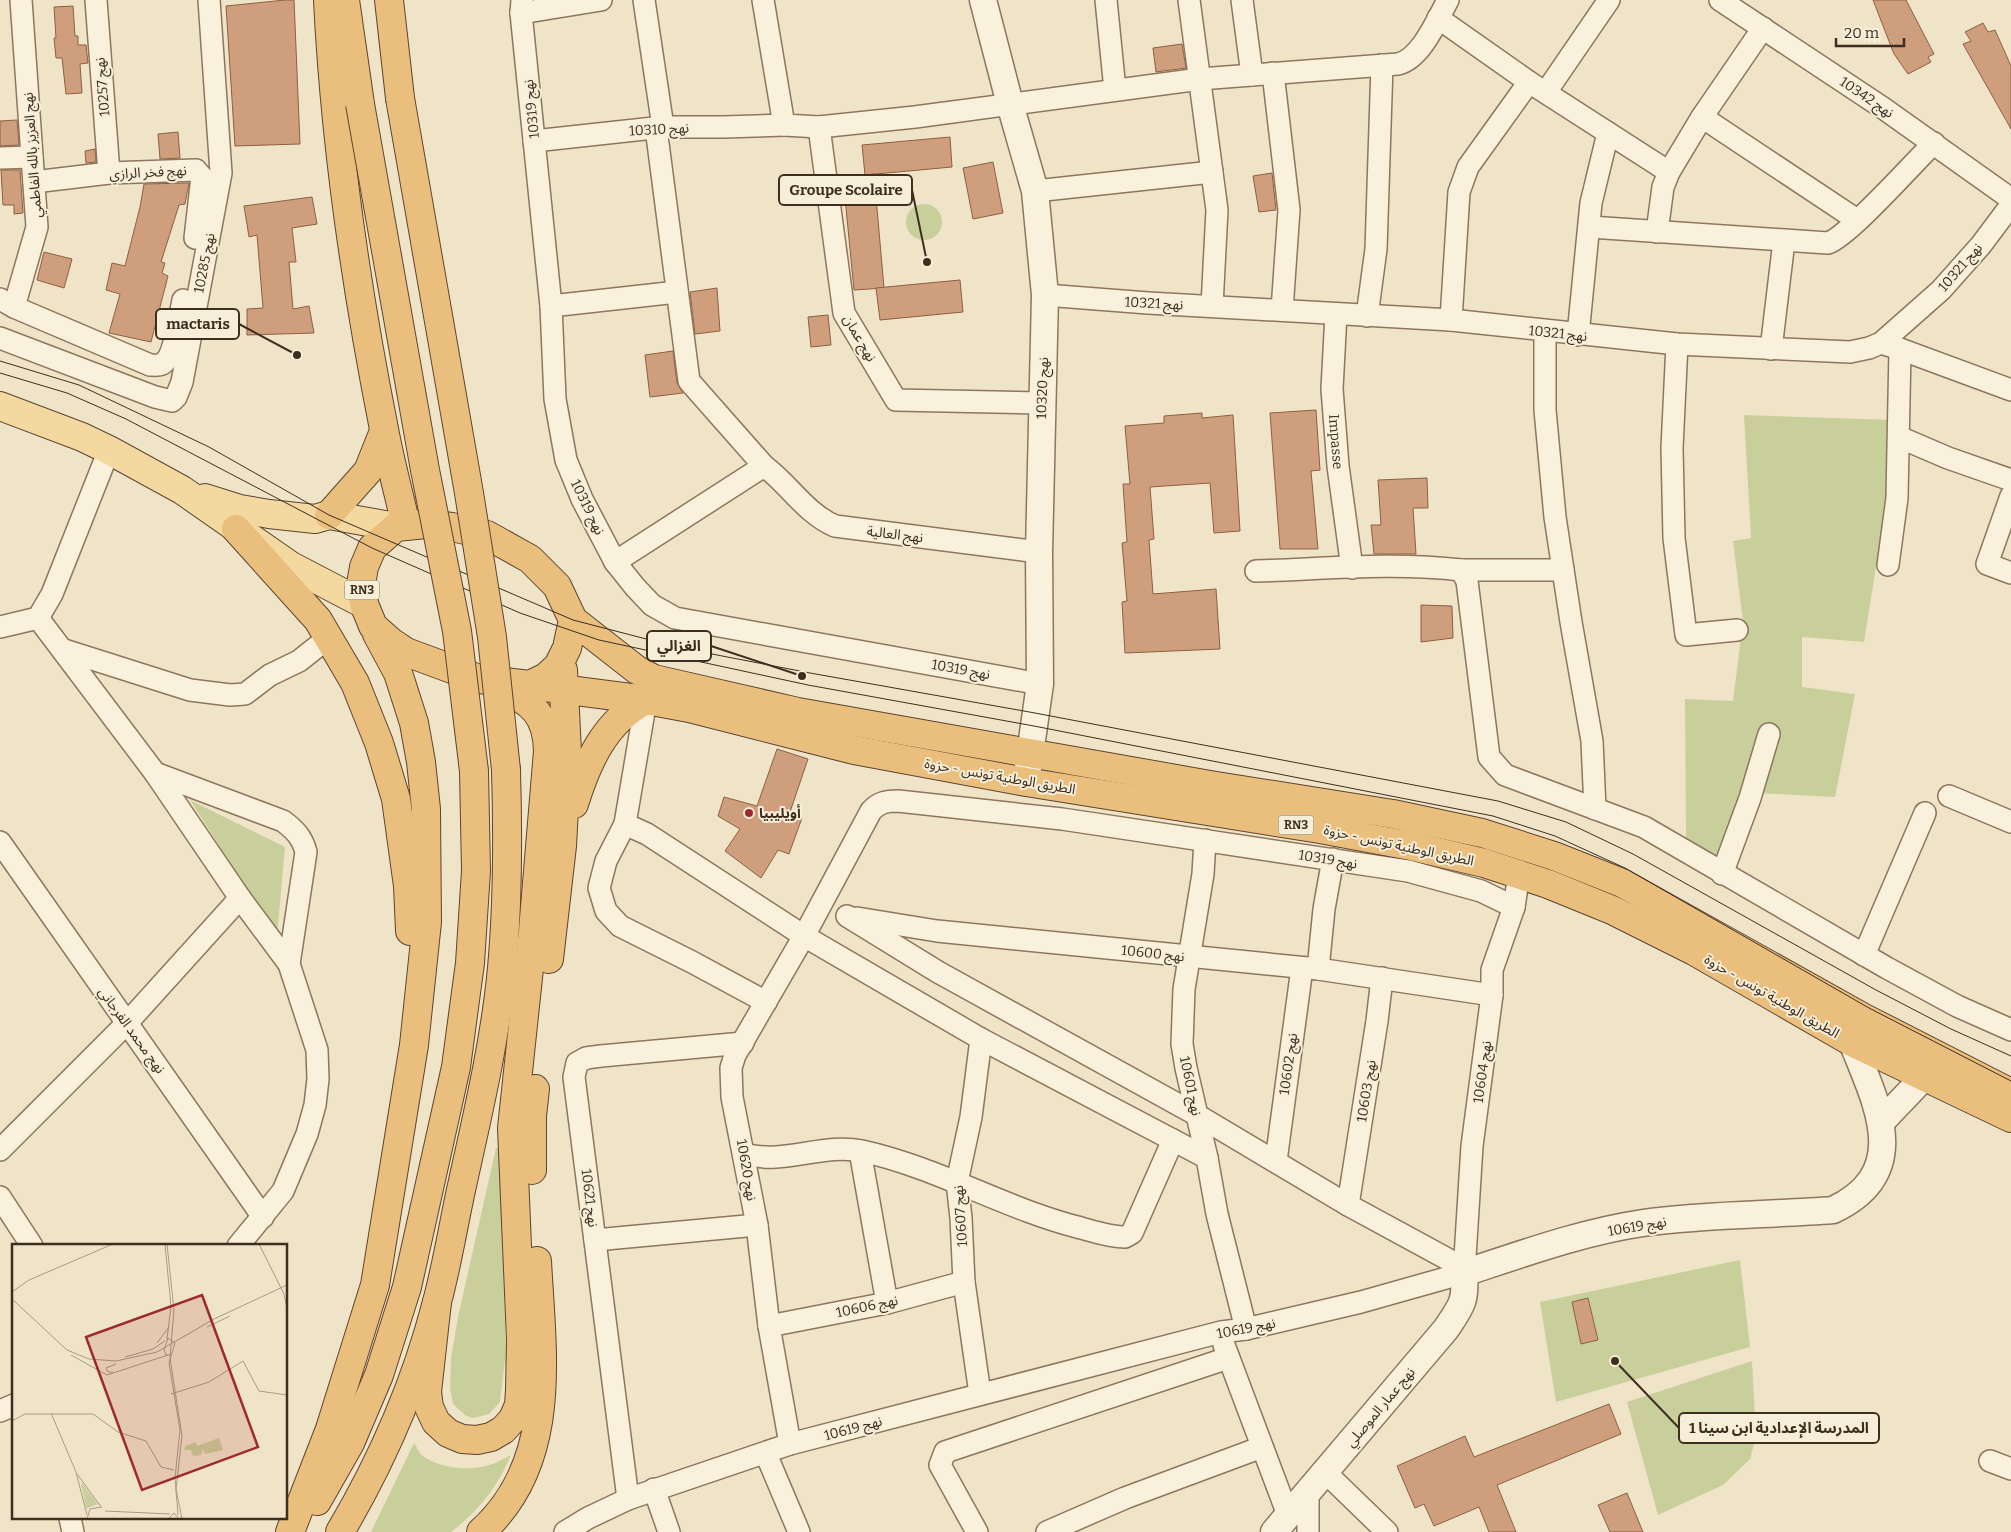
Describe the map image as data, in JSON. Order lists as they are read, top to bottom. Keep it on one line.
{"streets":{"highway":["RN3","الطريق الوطنية تونس - حزوة"],"street":["نهج 10257","نهج 10342","نهج 10319","نهج 10310","نهج العزيز بالله الفاطمي","نهج فخر الرازي","نهج 10285","نهج 10321","نهج عمان","نهج 10320","Impasse","نهج العالية","نهج 10600","نهج محمد الفرجاني","نهج 10602","نهج 10604","نهج 10601","نهج 10603","نهج 10620","نهج 10621","نهج 10607","نهج 10619","نهج 10606","نهج عمار الموصلي"]},"crossings":[["نهج 10257","نهج فخر الرازي"],["نهج 10319","نهج 10310"],["نهج 10319","نهج 10320"],["نهج 10319","نهج 10600"],["نهج 10319","نهج 10602"],["نهج 10319","نهج 10604"],["نهج 10319","نهج 10601"],["نهج 10319","نهج 10620"],["نهج 10310","نهج عمان"],["نهج 10310","نهج 10320"],["نهج 10310","نهج العالية"],["نهج العزيز بالله الفاطمي","نهج فخر الرازي"],["نهج 10321","نهج 10320"],["نهج 10321","Impasse"],["نهج عمان","نهج 10320"],["نهج 10320","نهج العالية"],["نهج 10320","الطريق الوطنية تونس - حزوة"],["RN3","الطريق الوطنية تونس - حزوة"],["الطريق الوطنية تونس - حزوة","نهج 10604"],["الطريق الوطنية تونس - حزوة","نهج 10619"],["نهج 10600","نهج 10602"],["نهج 10600","نهج 10604"],["نهج 10600","نهج 10601"],["نهج 10600","نهج 10603"],["نهج 10600","نهج 10620"],["نهج 10604","نهج 10619"],["نهج 10604","نهج عمار الموصلي"],["نهج 10601","نهج 10619"],["نهج 10620","نهج 10621"],["نهج 10620","نهج 10619"],["نهج 10620","نهج 10606"],["نهج 10621","نهج 10619"],["نهج 10607","نهج 10619"],["نهج 10607","نهج 10606"],["نهج 10619","نهج عمار الموصلي"]],"places":["Groupe Scolaire","mactaris","الغزالي","أويليبيا","المدرسة الإعدادية ابن سينا 1"],"scale_bar":"20 m"}
